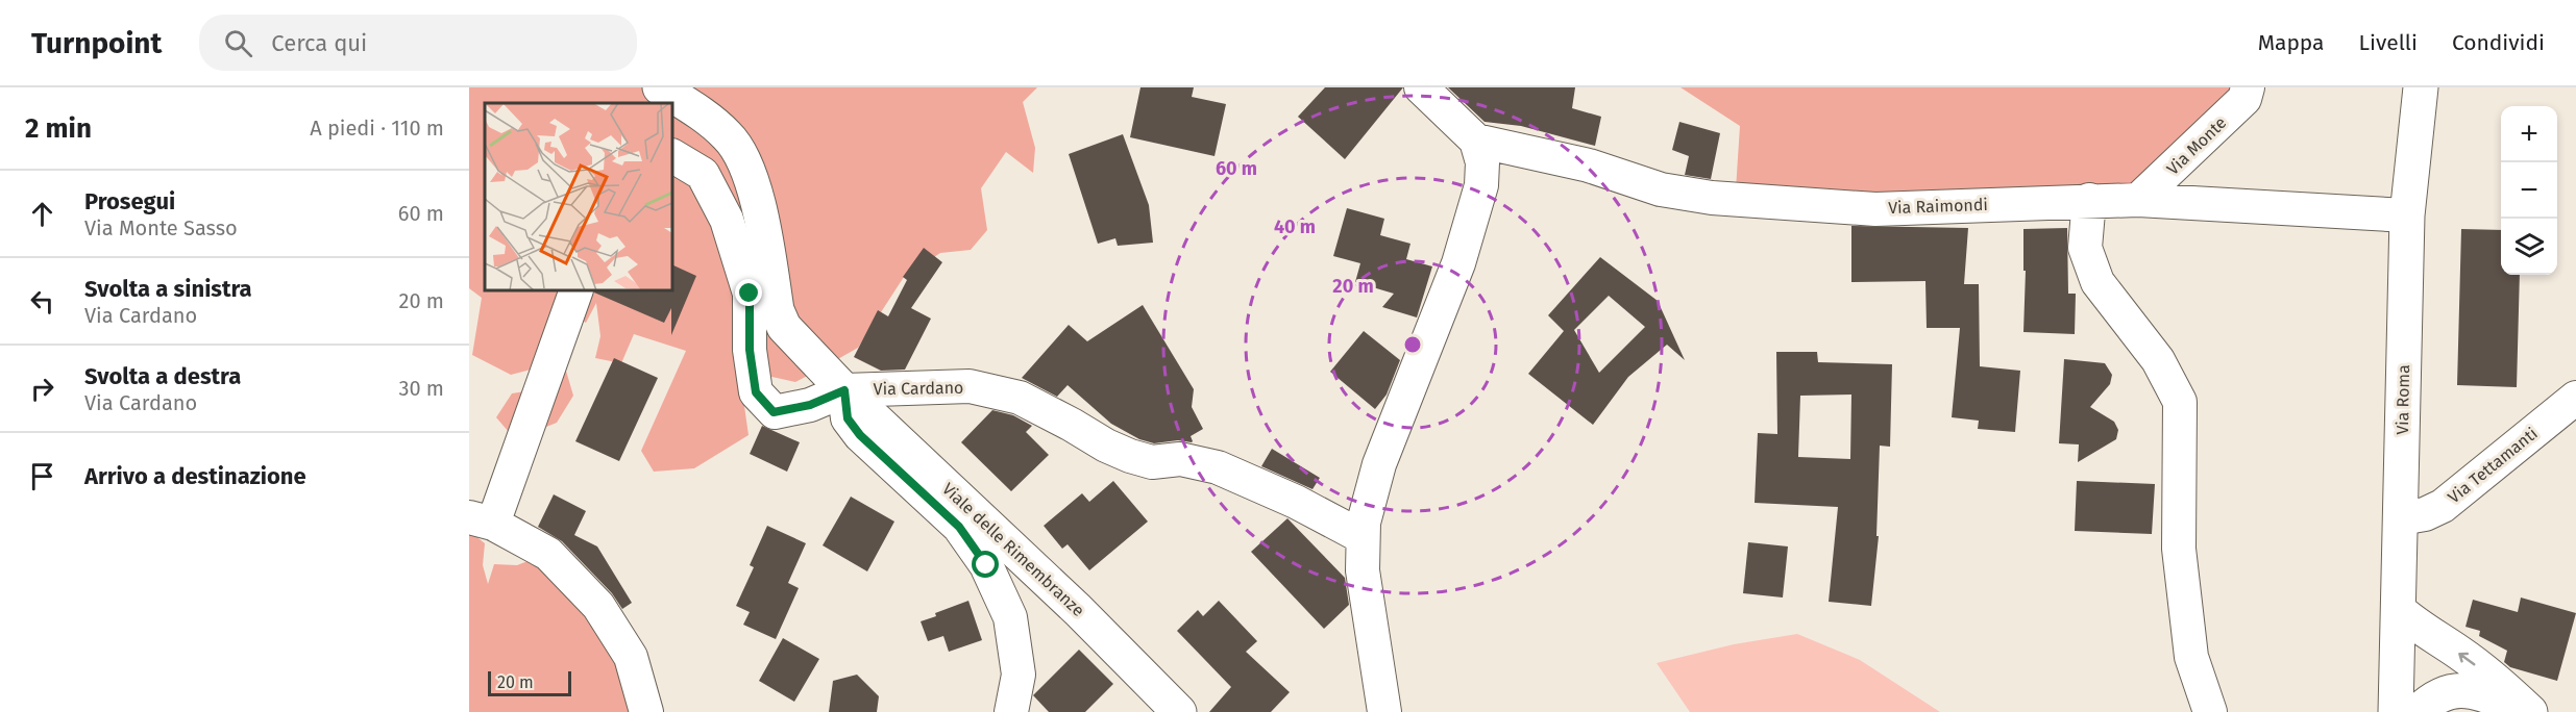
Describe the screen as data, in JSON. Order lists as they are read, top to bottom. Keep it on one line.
{"streets":{"main road":["Via Roma","Viale delle Rimembranze"],"street":["Via Monte","Via Raimondi","Via Cardano","Via Tettamanti"]},"crossings":[["Via Monte","Via Raimondi"],["Via Raimondi","Via Roma"],["Via Cardano","Viale delle Rimembranze"],["Via Roma","Via Tettamanti"]],"scale_bar":"20 m","page":{"header":"Turnpoint","search":"Cerca qui","nav":["Mappa","Livelli","Condividi"],"heading":["2 min","A piedi · 110 m"],"map_buttons":["+","−"],"list":[["Prosegui","Via Monte Sasso","60 m"],["Svolta a sinistra","Via Cardano","20 m"],["Svolta a destra","Via Cardano","30 m"],"Arrivo a destinazione"],"scale":"20 m"},"rings":["60 m","40 m","20 m"]}
